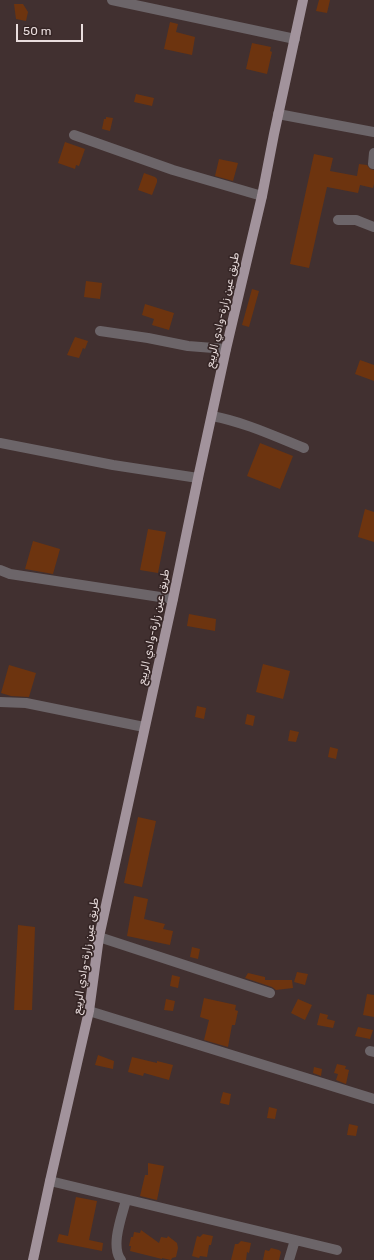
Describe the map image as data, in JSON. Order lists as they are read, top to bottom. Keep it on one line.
{"streets":{"main road":["طريق عين زارة-وادي الربيع"]},"scale_bar":"50 m"}
